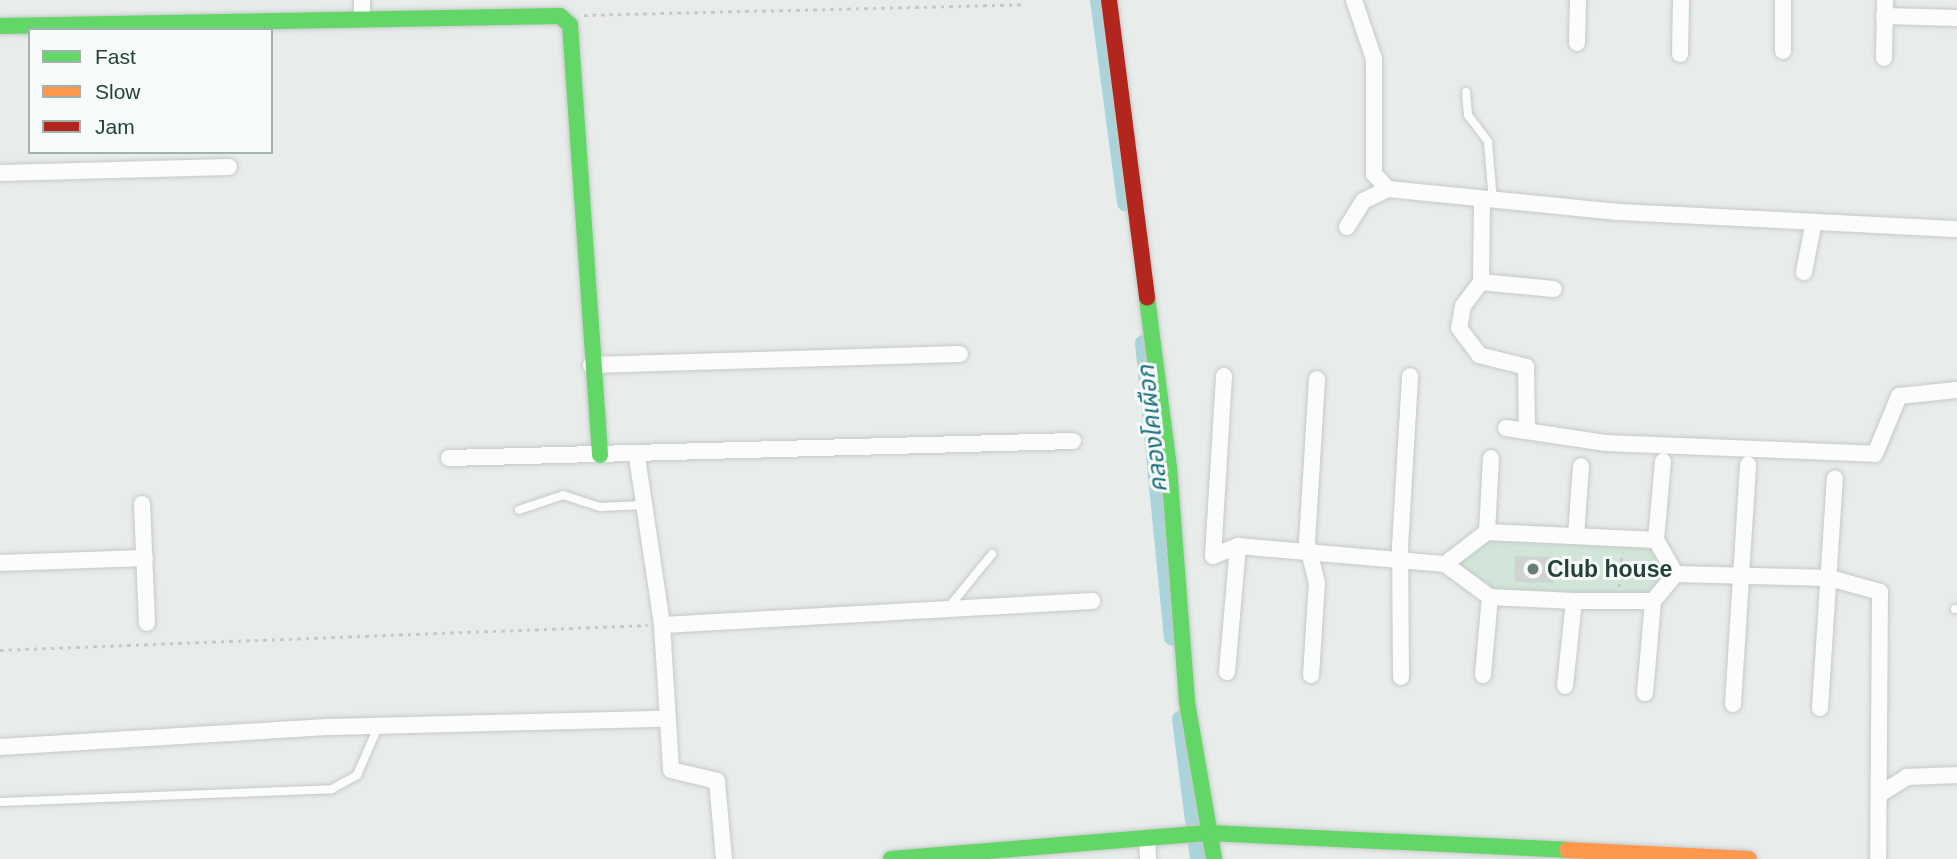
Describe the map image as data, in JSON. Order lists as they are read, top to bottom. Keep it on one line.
{"water":["คลองโคเผือก"],"places":["Club house"],"legend":["Fast","Slow","Jam"]}
